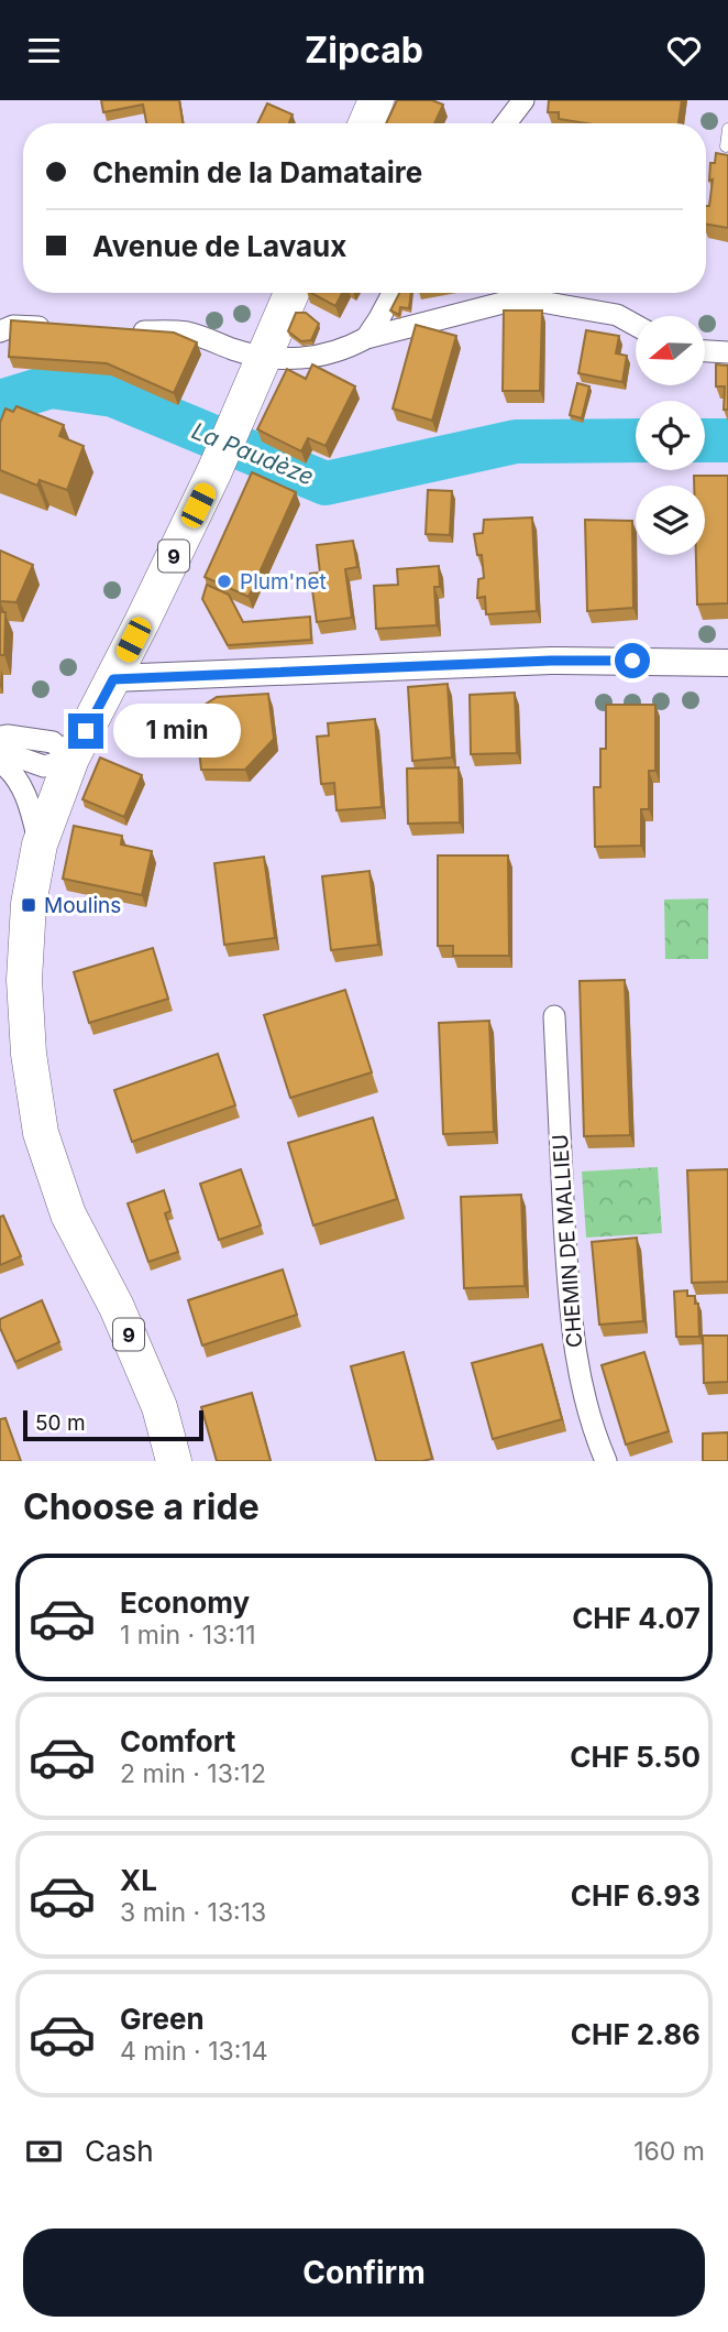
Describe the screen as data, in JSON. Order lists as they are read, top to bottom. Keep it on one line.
{"streets":{"main road":["9"],"street":["CHEMIN DE MALLIEU"]},"water":["La Paudèze"],"places":{"other":["Plum'net"],"transit":["Moulins"]},"scale_bar":"50 m","north":"left","page":{"header":"Zipcab","banner":["Chemin de la Damataire","Avenue de Lavaux"],"bubble":"1 min","scale":"50 m","heading":"Choose a ride","list":[{"name":"Economy","note":"1 min · 13:11","value":"CHF 4.07"},{"name":"Comfort","note":"2 min · 13:12","value":"CHF 5.50"},{"name":"XL","note":"3 min · 13:13","value":"CHF 6.93"},{"name":"Green","note":"4 min · 13:14","value":"CHF 2.86"}],"pay":["Cash","160 m"],"buttons":"Confirm"}}
